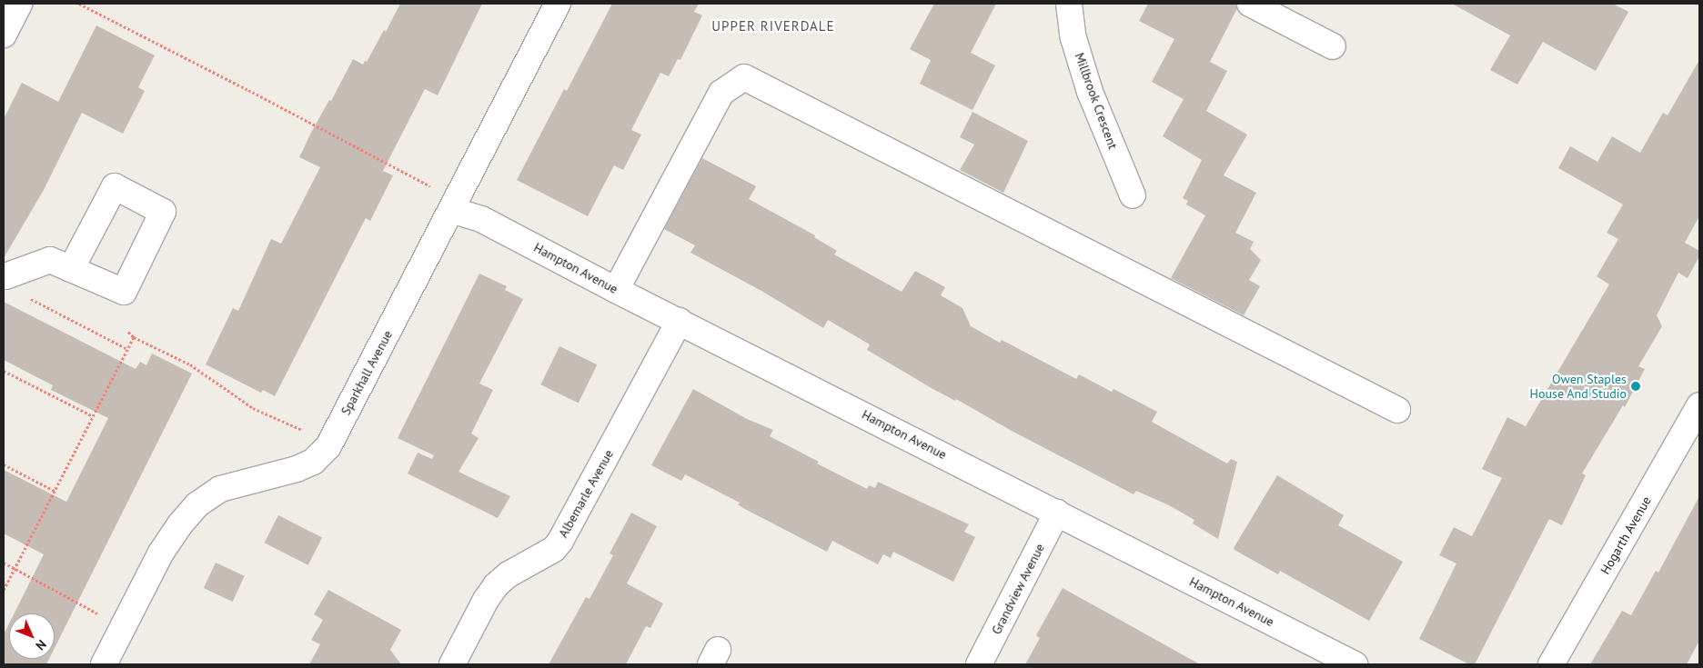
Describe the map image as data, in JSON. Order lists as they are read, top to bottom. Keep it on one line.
{"streets":{"street":["Millbrook Crescent","Hampton Avenue","Sparkhall Avenue","Albemarle Avenue","Hogarth Avenue","Grandview Avenue"]},"crossings":[["Hampton Avenue","Sparkhall Avenue"],["Hampton Avenue","Albemarle Avenue"],["Hampton Avenue","Grandview Avenue"]],"districts":["UPPER RIVERDALE"],"places":["Owen Staples House And Studio"],"north":"bottom right"}
